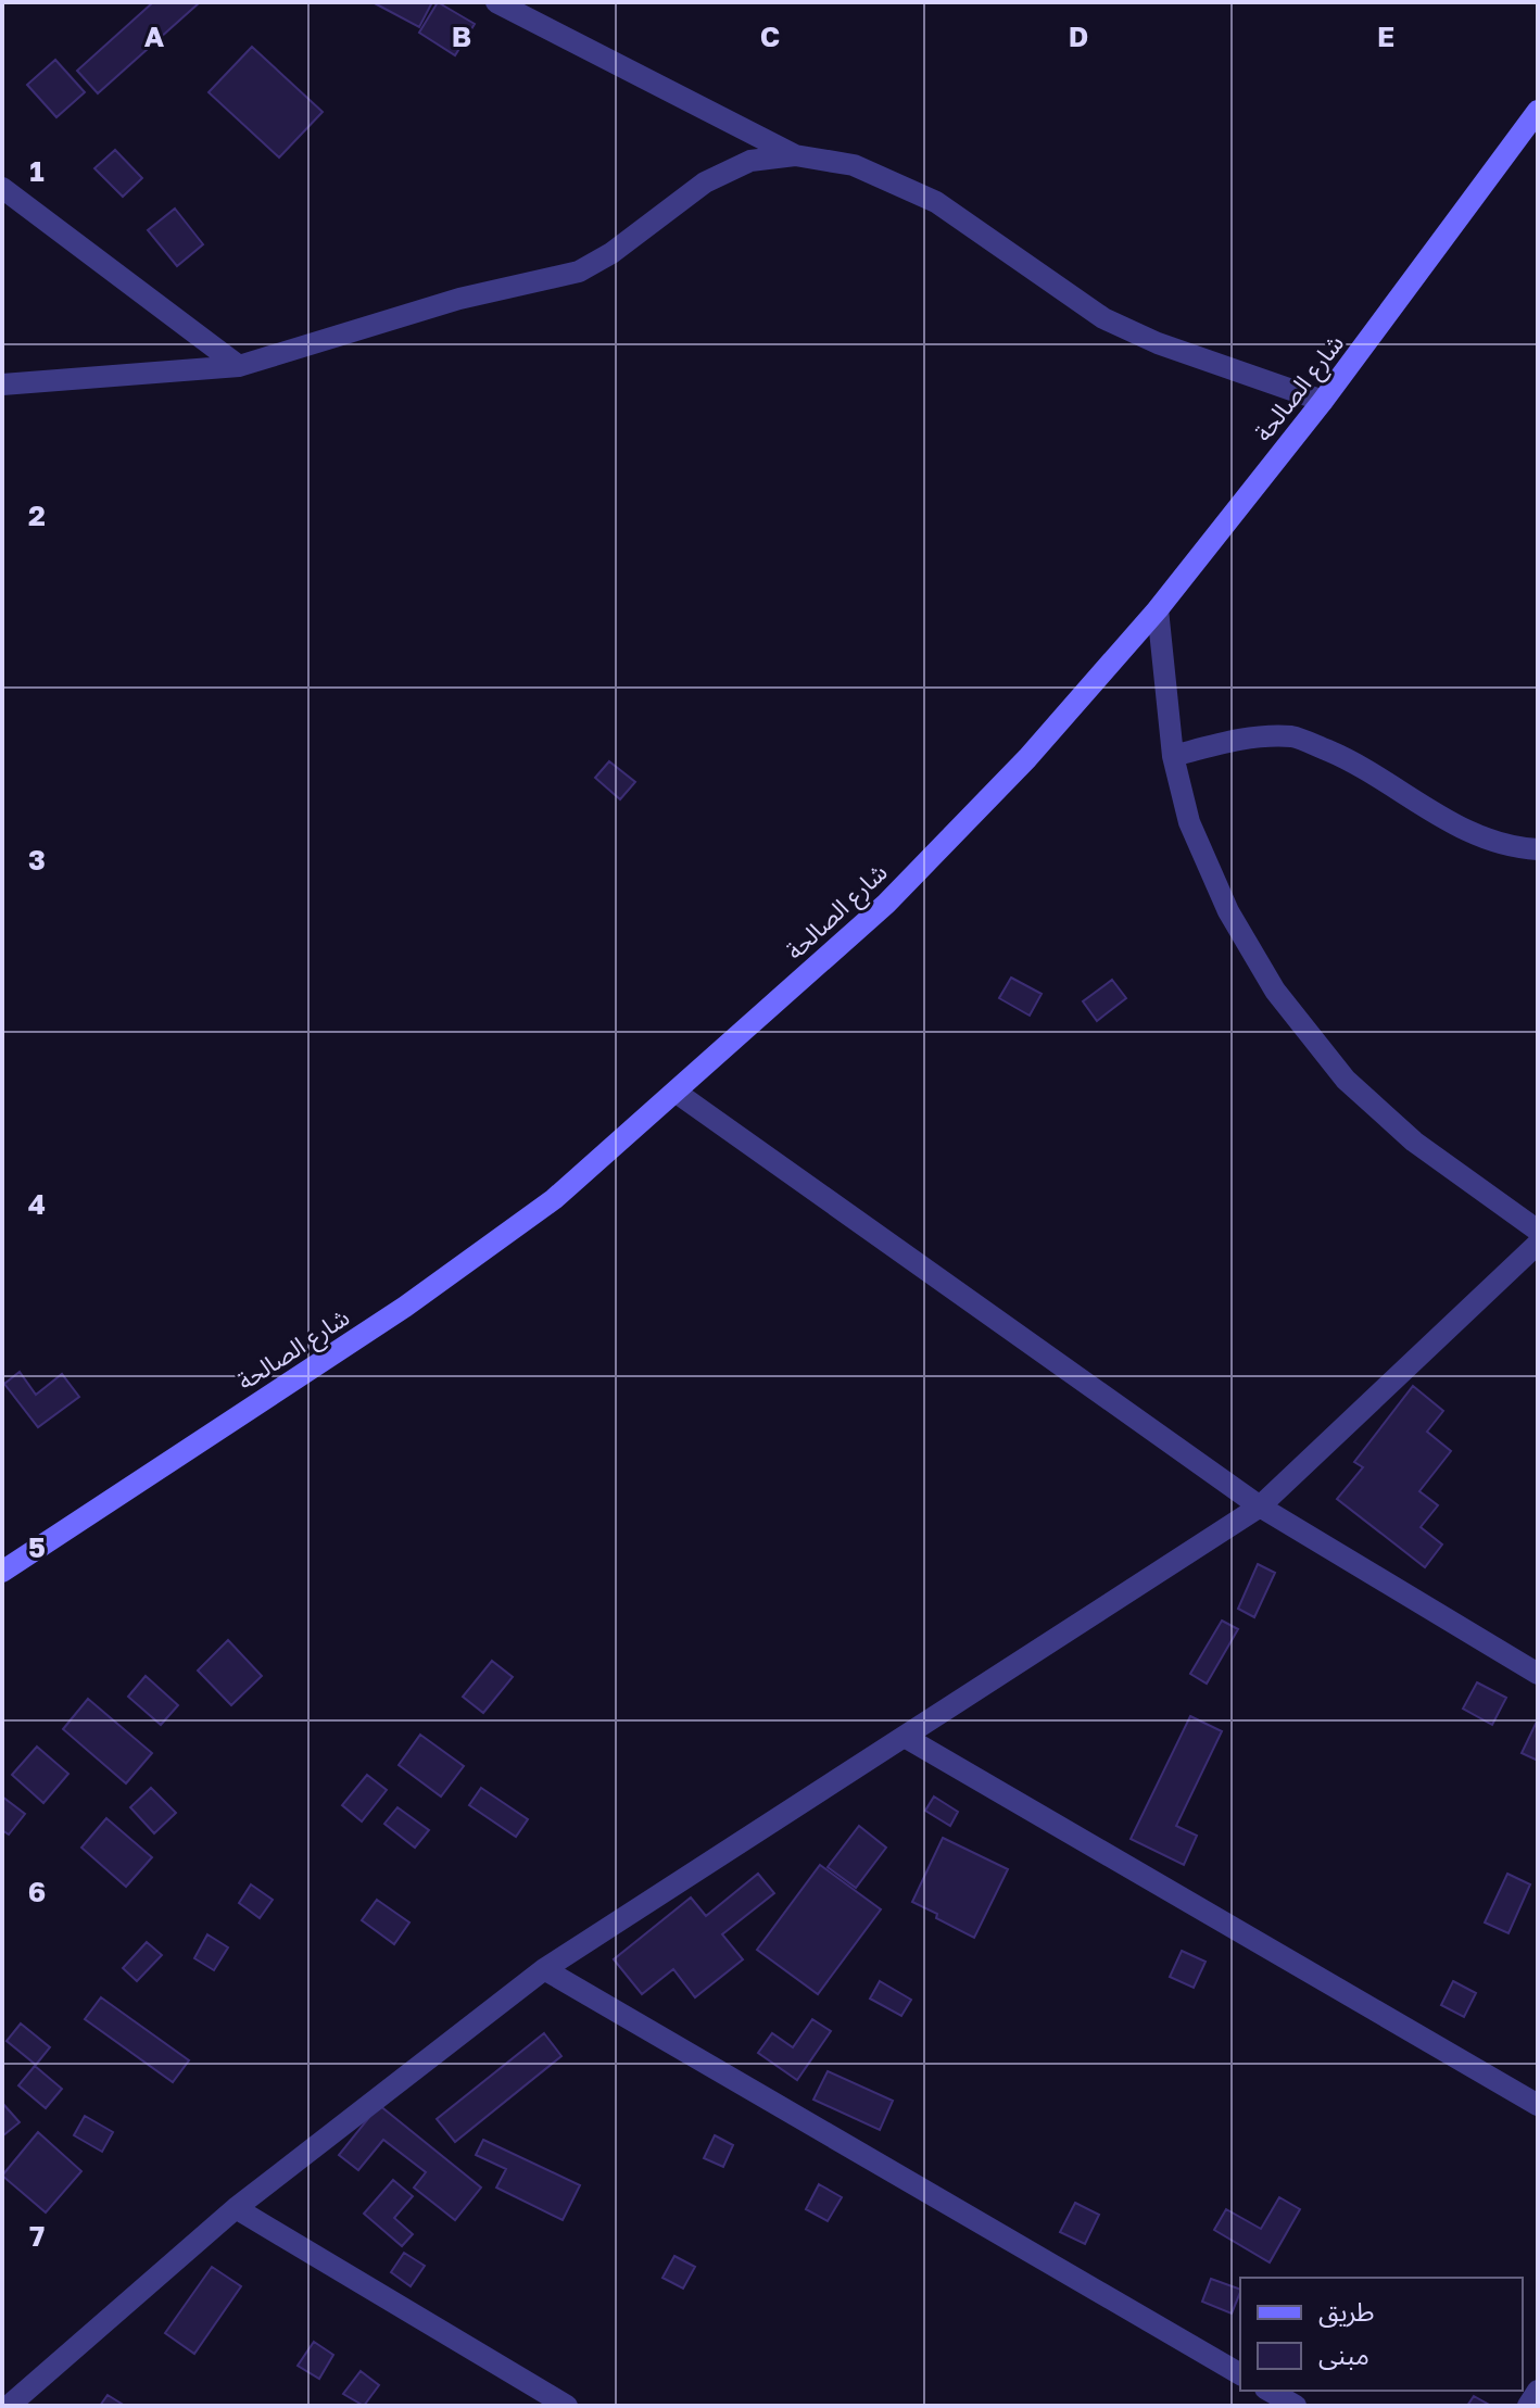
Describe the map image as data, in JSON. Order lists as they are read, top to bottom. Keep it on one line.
{"streets":{"main road":["شارع الصالحة"]},"legend":["طريق","مبنى"],"grid":{"columns":["A","B","C","D","E"],"rows":["1","2","3","4","5","6","7"]}}
